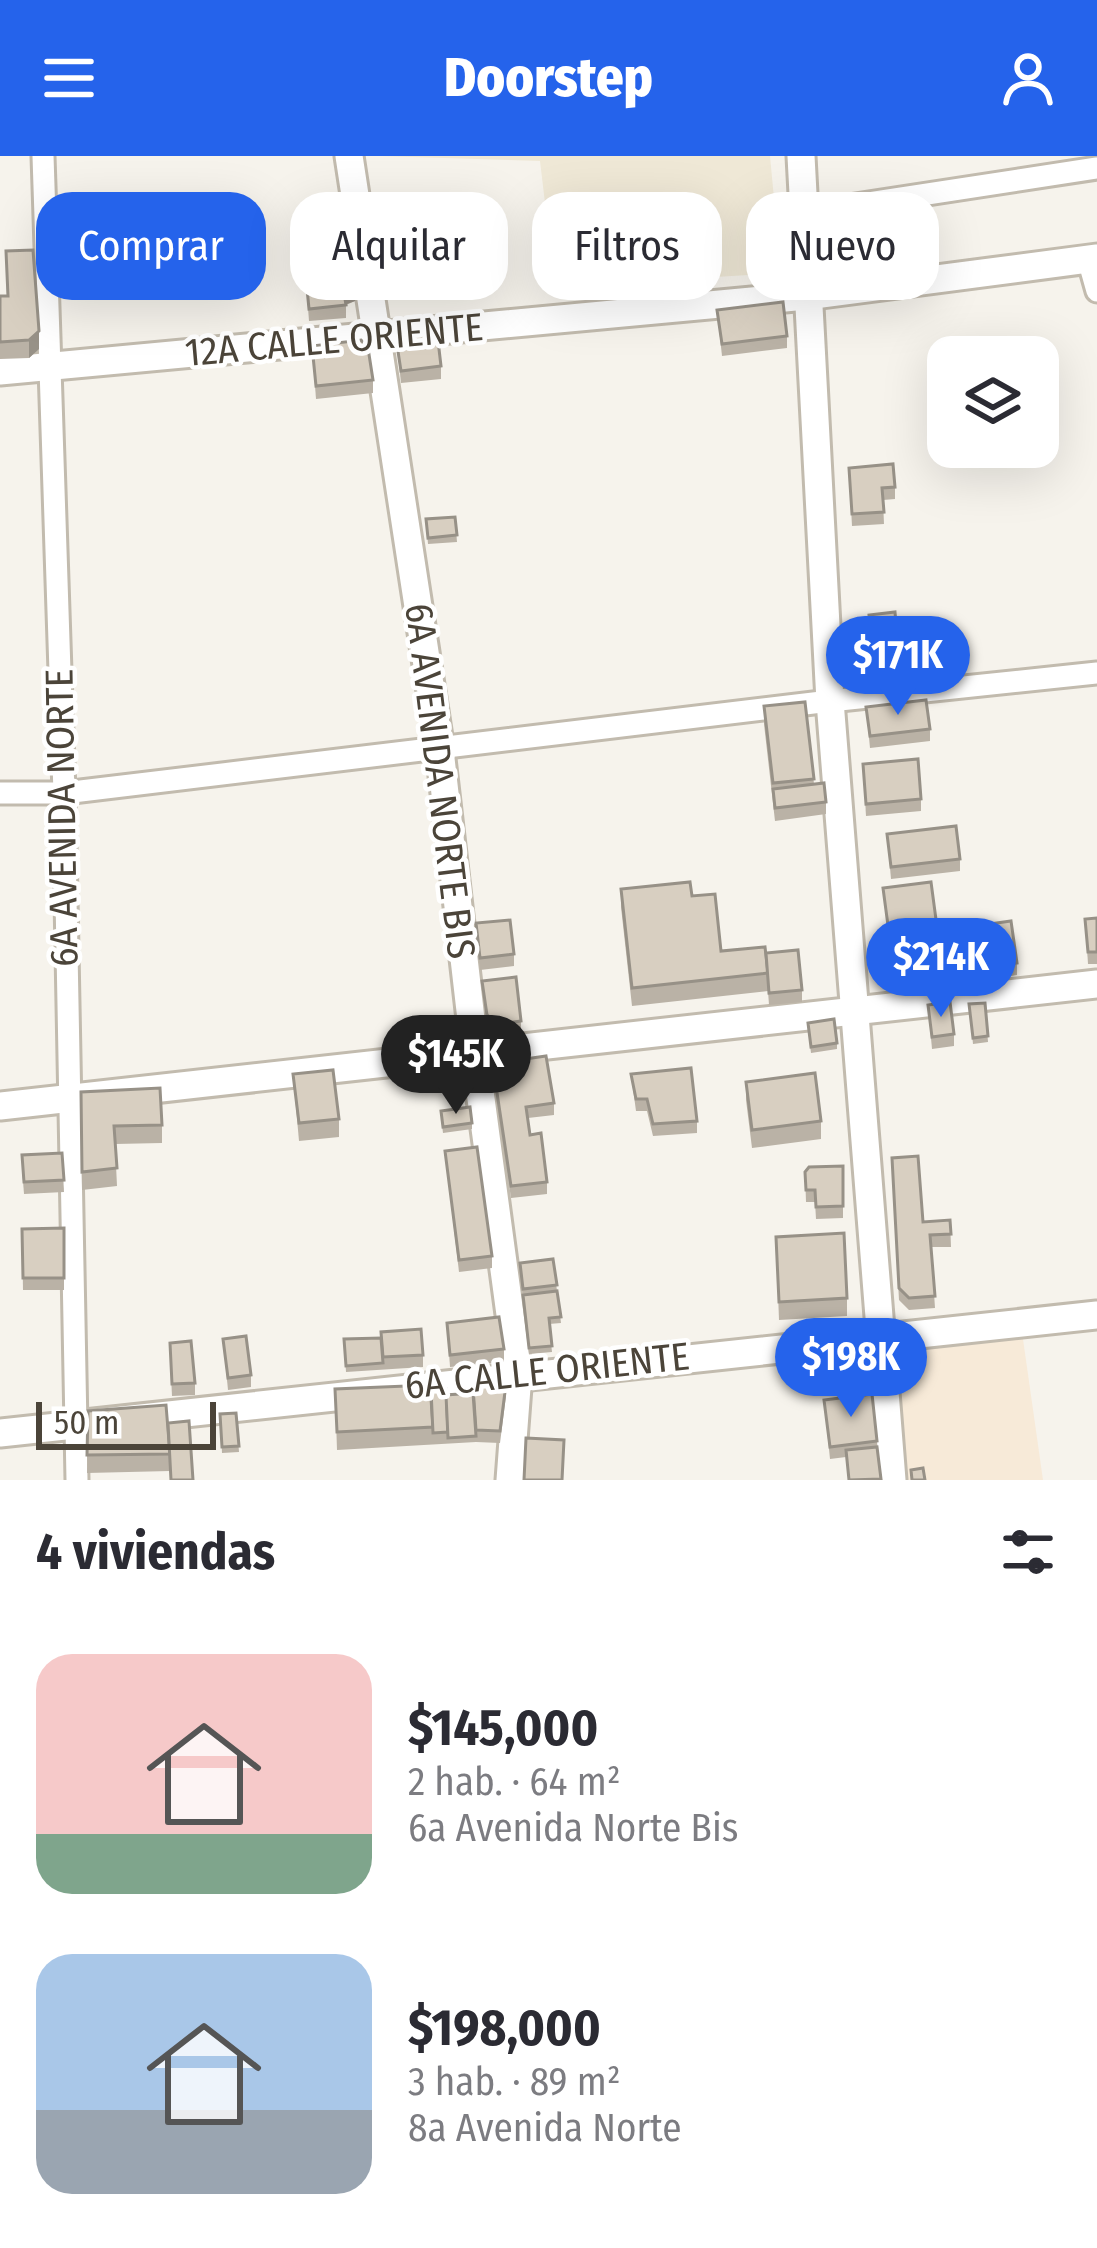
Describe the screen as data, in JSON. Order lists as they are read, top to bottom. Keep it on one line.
{"streets":{"street":["12A CALLE ORIENTE","6A AVENIDA NORTE BIS","6A AVENIDA NORTE","6A CALLE ORIENTE"]},"crossings":[["12A CALLE ORIENTE","6A AVENIDA NORTE BIS"],["12A CALLE ORIENTE","6A AVENIDA NORTE"],["6A AVENIDA NORTE BIS","6A CALLE ORIENTE"],["6A AVENIDA NORTE","6A CALLE ORIENTE"]],"scale_bar":"50 m","page":{"header":"Doorstep","chip":["Comprar","Alquilar","Filtros","Nuevo"],"price":["$171K","$214K","$145K","$198K"],"scale":"50 m","heading":"4 viviendas","list":[{"name":"$145,000","note":"2 hab. · 64 m² · 6a Avenida Norte Bis"},{"name":"$198,000","note":"3 hab. · 89 m² · 8a Avenida Norte"}]}}
